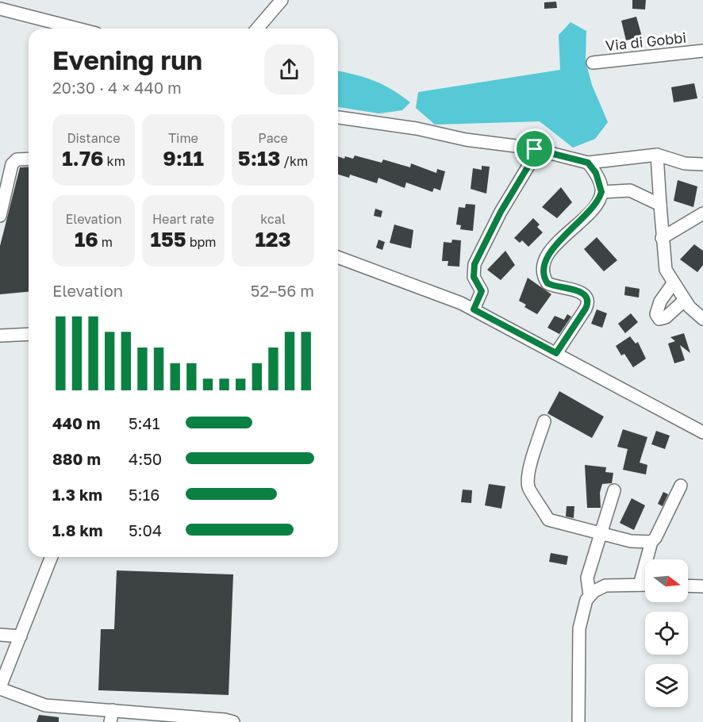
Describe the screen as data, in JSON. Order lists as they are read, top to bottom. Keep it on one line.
{"streets":{"street":["Via di Gobbi"]},"north":"right","page":{"heading":["Evening run","20:30 · 4 × 440 m"],"stats":[["Distance","1.76 km"],["Time","9:11"],["Pace","5:13 /km"],["Elevation","16 m"],["Heart rate","155 bpm"],["kcal","123"]],"chart":["Elevation","52–56 m"],"list":[{"name":"440 m","note":"5:41"},{"name":"880 m","note":"4:50"},{"name":"1.3 km","note":"5:16"},{"name":"1.8 km","note":"5:04"}]}}
